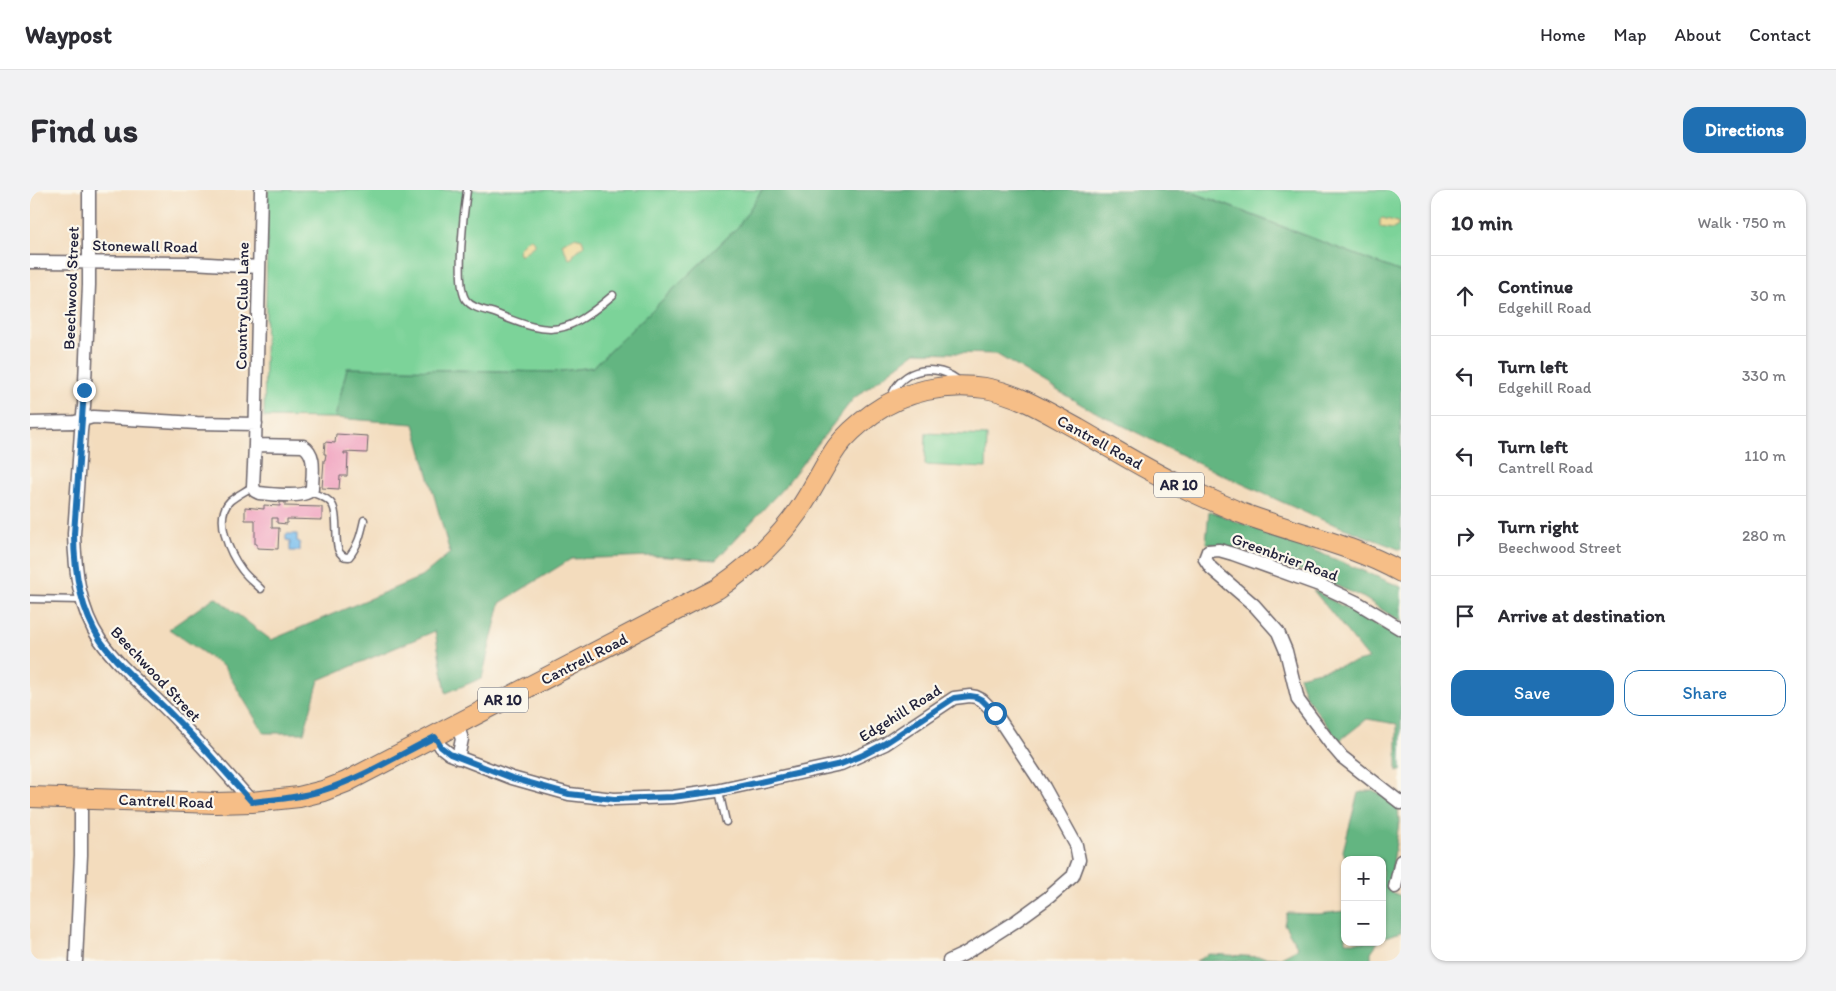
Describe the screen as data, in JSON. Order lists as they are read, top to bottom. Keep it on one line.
{"streets":{"main road":["Cantrell Road","AR 10"],"street":["Stonewall Road","Beechwood Street","Country Club Lane","Greenbrier Road","Edgehill Road"]},"crossings":[["Stonewall Road","Beechwood Street"],["Stonewall Road","Country Club Lane"],["Beechwood Street","Cantrell Road"],["Cantrell Road","Edgehill Road"]],"page":{"header":"Waypost","nav":["Home","Map","About","Contact"],"buttons":["Directions",["Save","Share"]],"title":"Find us","heading":["10 min","Walk · 750 m"],"list":[["Continue","Edgehill Road","30 m"],["Turn left","Edgehill Road","330 m"],["Turn left","Cantrell Road","110 m"],["Turn right","Beechwood Street","280 m"],"Arrive at destination"],"map_buttons":["+","−"]}}
